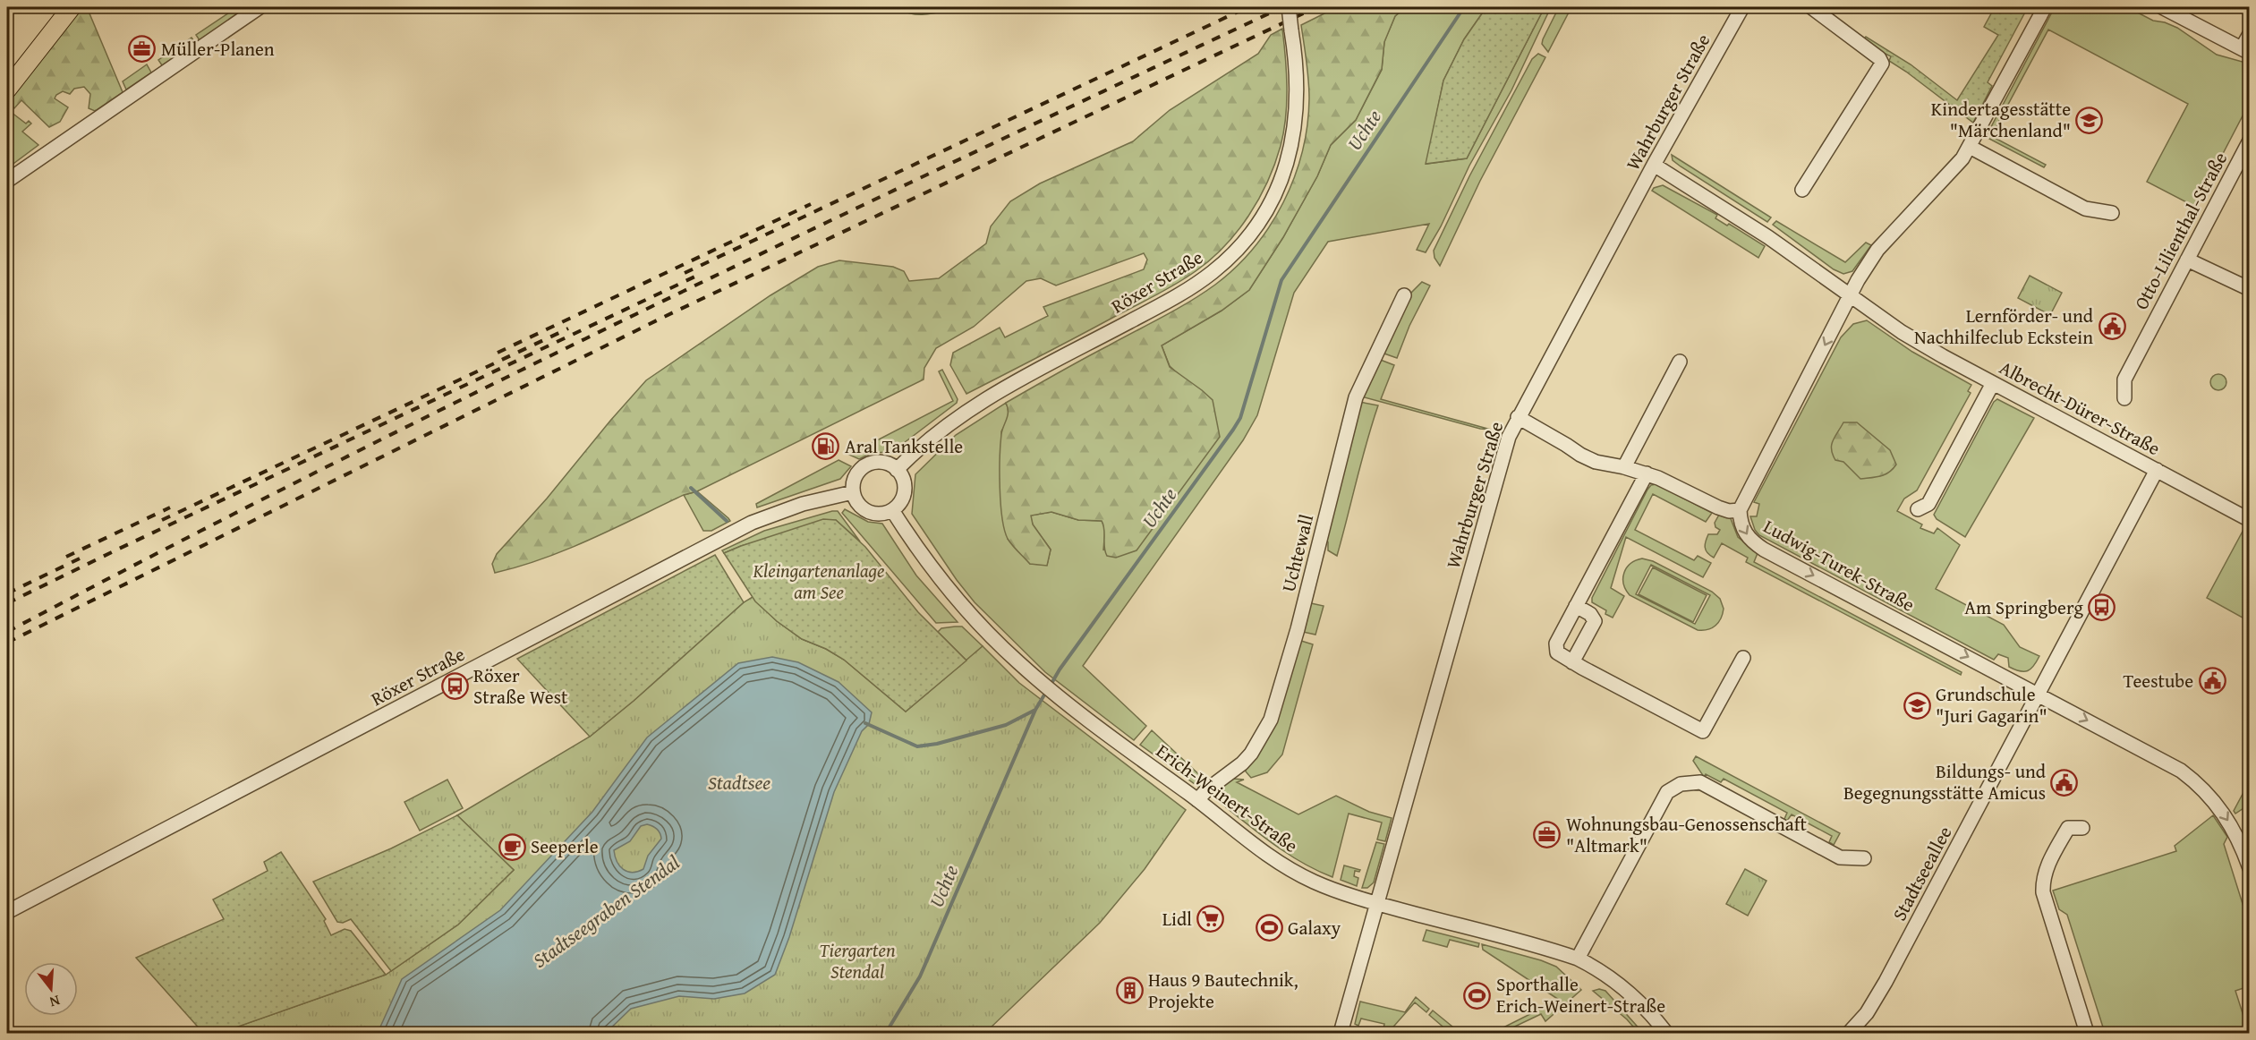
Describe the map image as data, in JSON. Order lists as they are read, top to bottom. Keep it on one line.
{"streets":{"street":["Wahrburger Straße","Otto-Lilienthal-Straße","Röxer Straße","Albrecht-Dürer-Straße","Uchtewall","Ludwig-Turek-Straße","Erich-Weinert-Straße","Stadtseeallee"]},"crossings":[["Wahrburger Straße","Albrecht-Dürer-Straße"],["Wahrburger Straße","Erich-Weinert-Straße"],["Röxer Straße","Erich-Weinert-Straße"],["Albrecht-Dürer-Straße","Stadtseeallee"],["Uchtewall","Erich-Weinert-Straße"],["Ludwig-Turek-Straße","Stadtseeallee"]],"one_way":["Ludwig-Turek-Straße"],"water":["Uchte","Stadtsee","Stadtseegraben Stendal"],"parks":["Kleingartenanlage am See","Tiergarten Stendal"],"places":{"office":["Müller-Planen","Wohnungsbau-Genossenschaft \"Altmark\""],"school or university":["Kindertagesstätte \"Märchenland\"","Grundschule \"Juri Gagarin\""],"public building":["Lernförder- und Nachhilfeclub Eckstein","Teestube","Bildungs- und Begegnungsstätte Amicus"],"fuel station":["Aral Tankstelle"],"bus stop":["Am Springberg","Röxer Straße West"],"cafe":["Seeperle"],"supermarket":["Lidl"],"sports":["Galaxy","Sporthalle Erich-Weinert-Straße"],"building":["Haus 9 Bautechnik, Projekte"]},"north":"bottom"}
